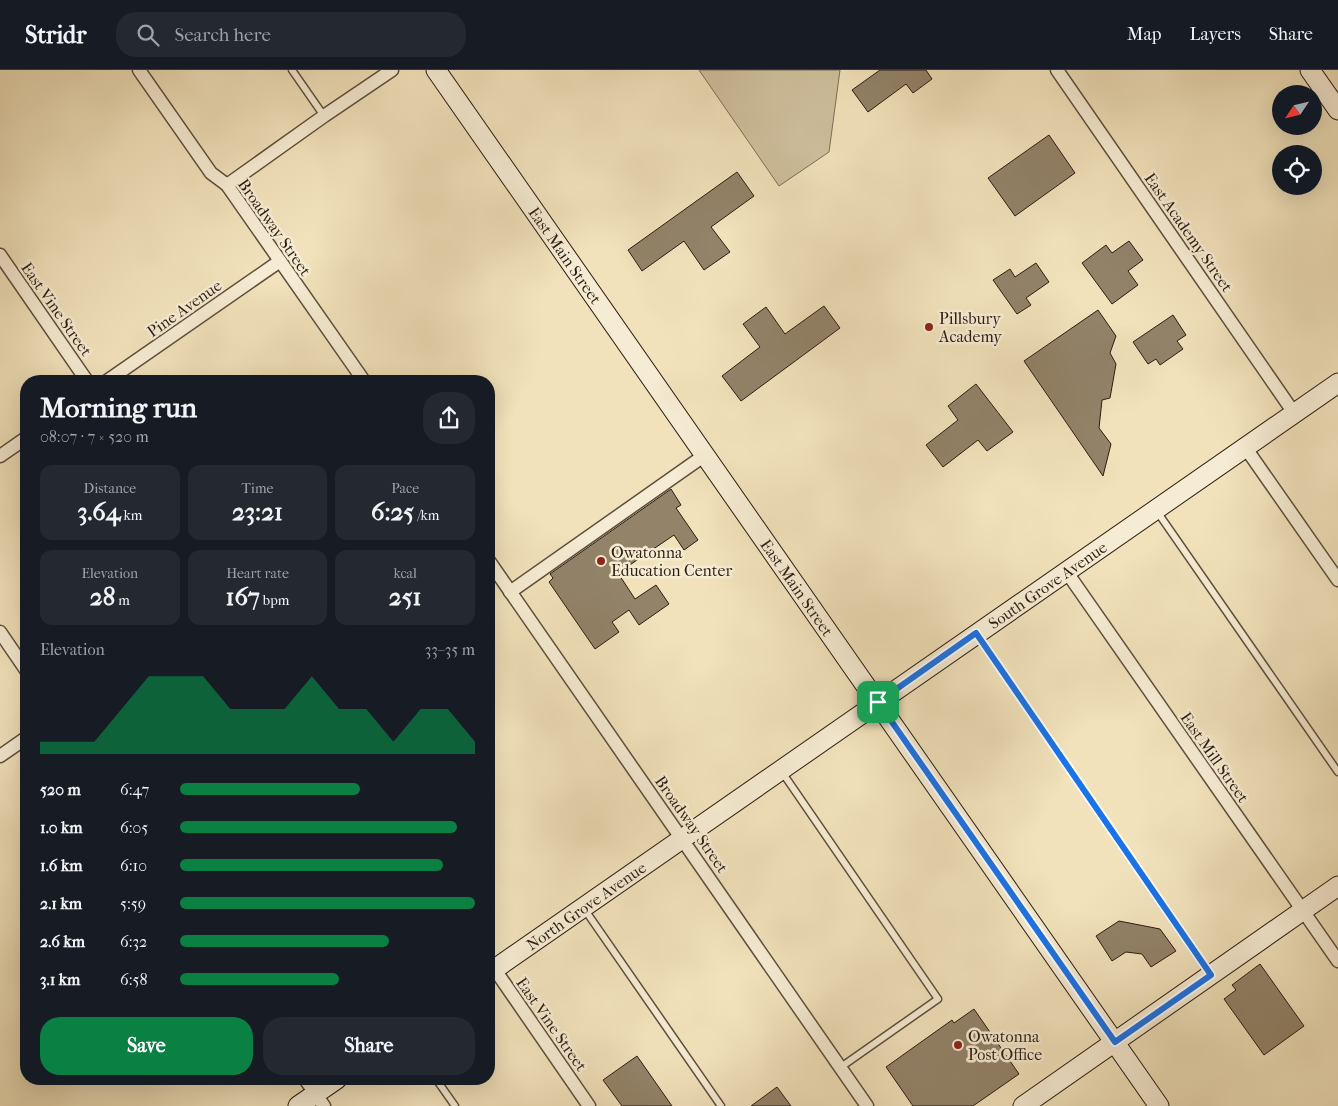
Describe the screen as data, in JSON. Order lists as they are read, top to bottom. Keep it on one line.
{"streets":{"street":["Broadway Street","East Academy Street","East Main Street","Pine Avenue","East Vine Street","South Grove Avenue","East Mill Street","North Grove Avenue"]},"crossings":[["Broadway Street","Pine Avenue"],["Broadway Street","South Grove Avenue"],["Broadway Street","North Grove Avenue"],["East Academy Street","South Grove Avenue"],["East Main Street","South Grove Avenue"],["South Grove Avenue","East Mill Street"],["South Grove Avenue","North Grove Avenue"]],"places":["Pillsbury Academy","Owatonna Education Center","Owatonna Post Office"],"north":"bottom left","page":{"header":"Stridr","search":"Search here","nav":["Map","Layers","Share"],"heading":["Morning run","08:07 · 7 × 520 m"],"stats":[["Distance","3.64 km"],["Time","23:21"],["Pace","6:25 /km"],["Elevation","28 m"],["Heart rate","167 bpm"],["kcal","251"]],"chart":["Elevation","33–35 m"],"list":[{"name":"520 m","note":"6:47"},{"name":"1.0 km","note":"6:05"},{"name":"1.6 km","note":"6:10"},{"name":"2.1 km","note":"5:59"},{"name":"2.6 km","note":"6:32"},{"name":"3.1 km","note":"6:58"}],"buttons":["Save","Share"]}}
